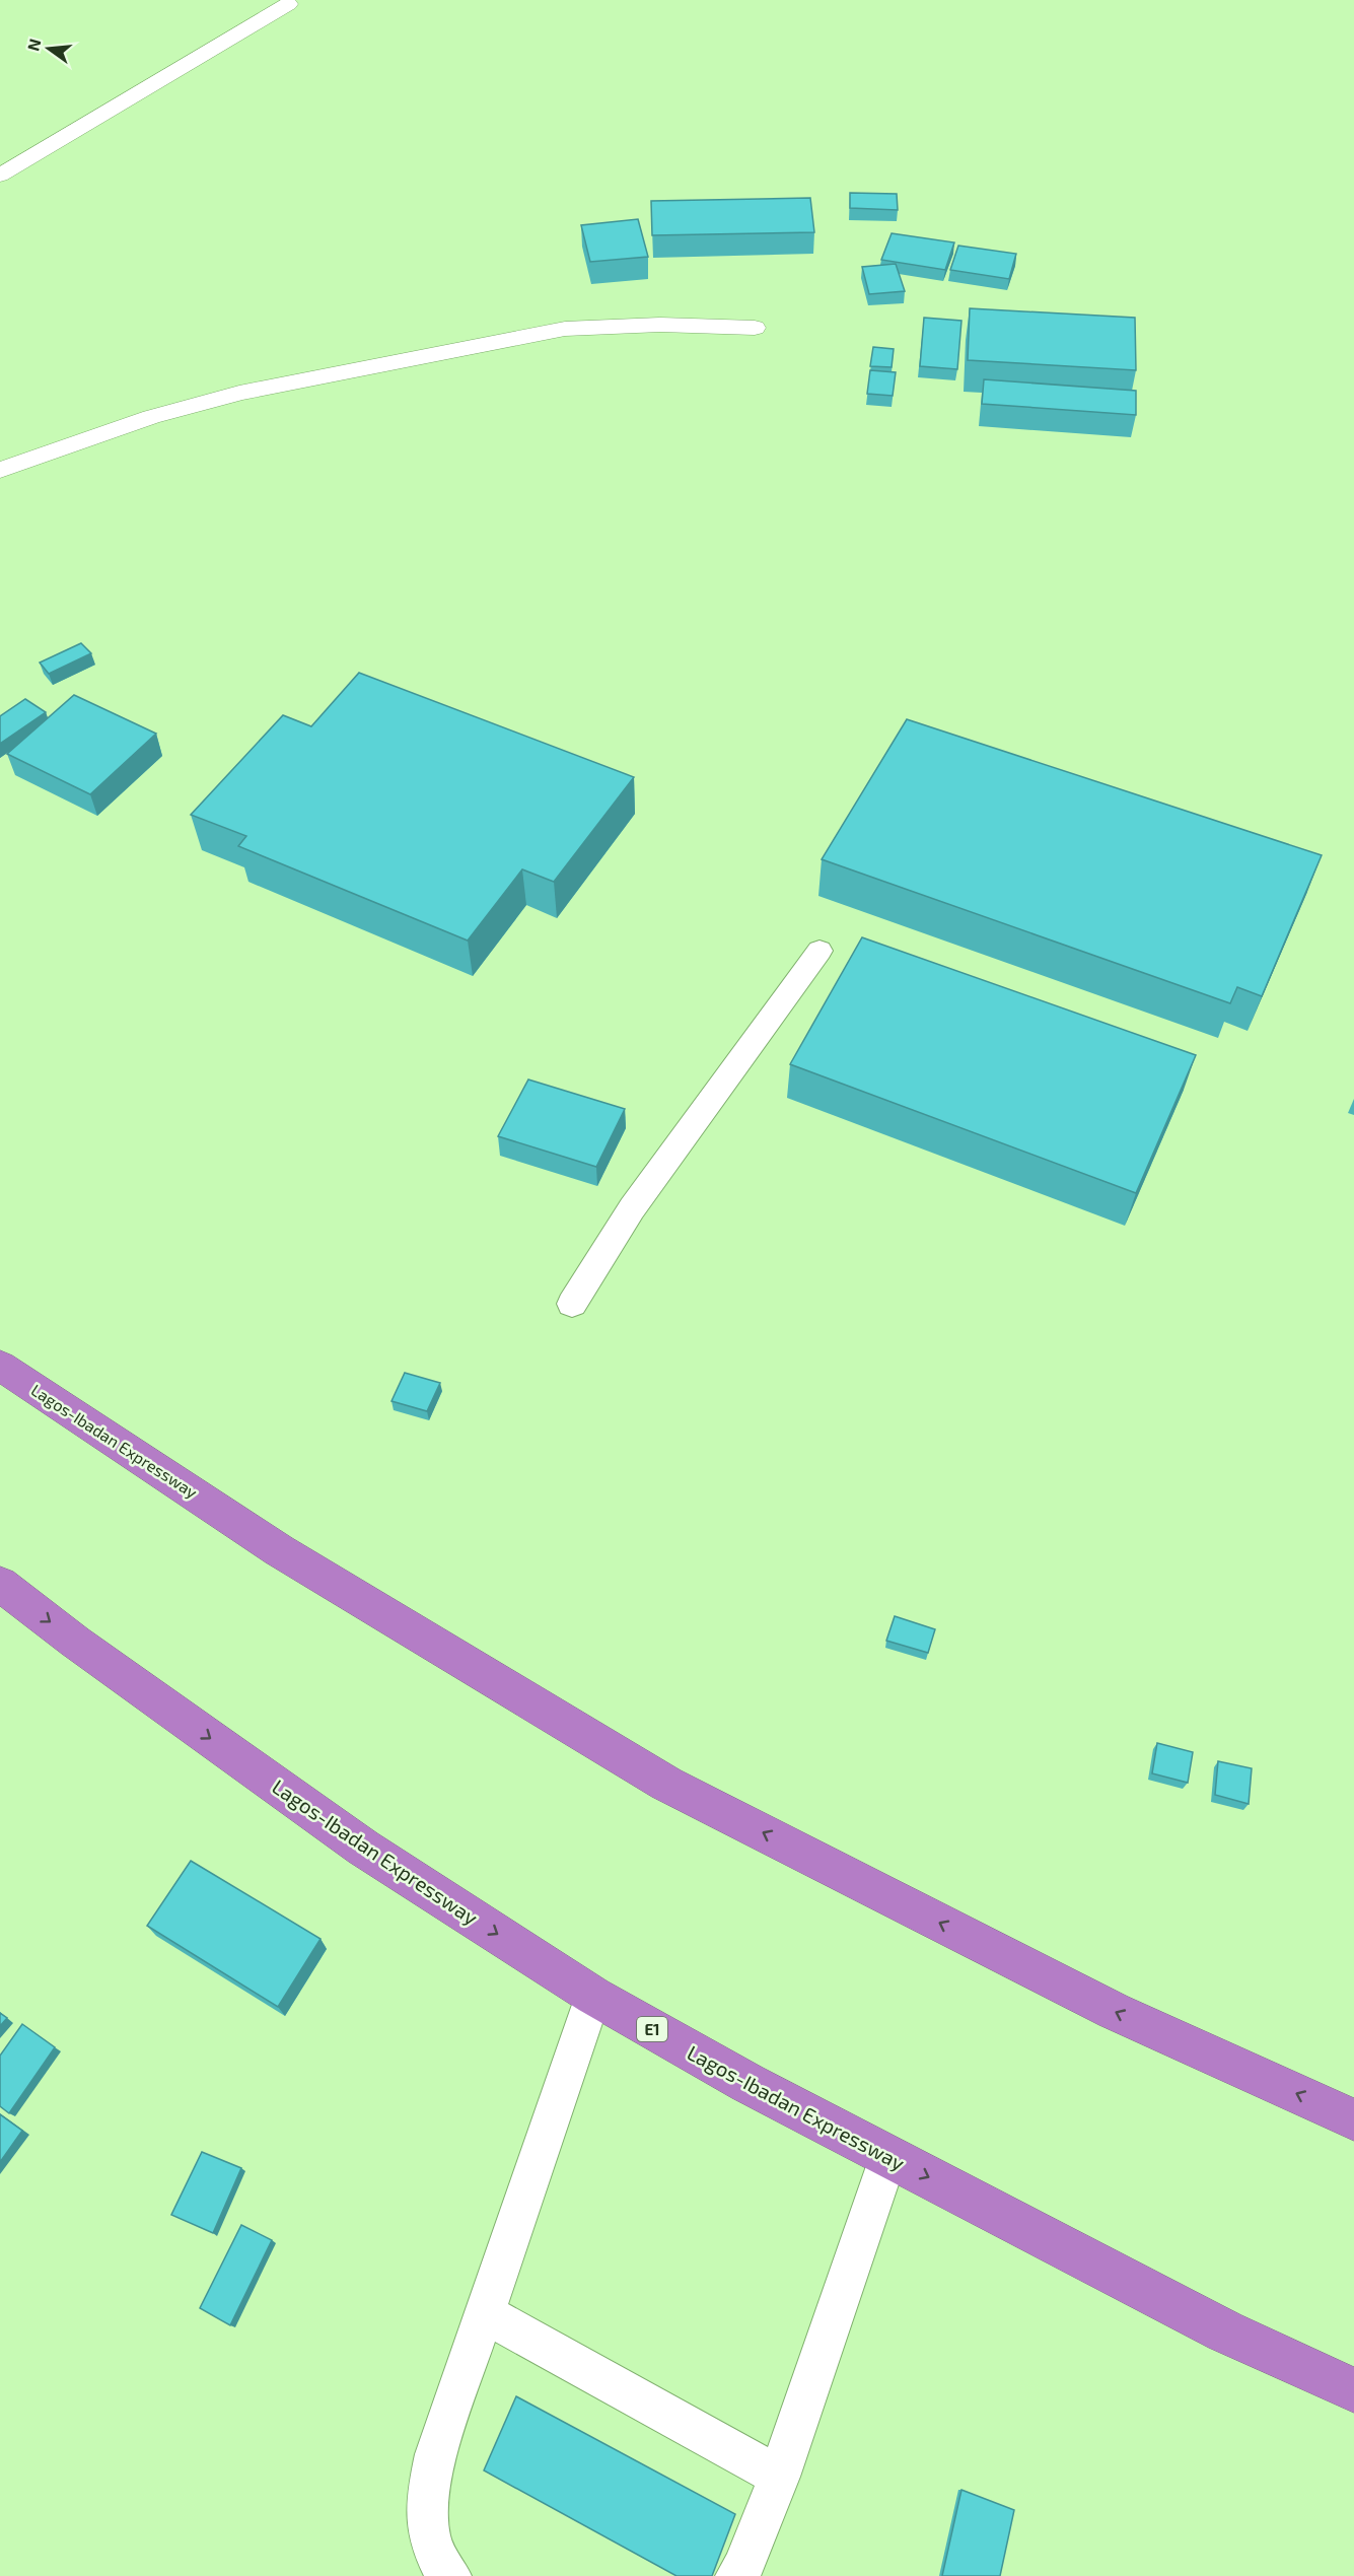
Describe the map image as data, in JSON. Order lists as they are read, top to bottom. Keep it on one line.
{"streets":{"highway":["Lagos-Ibadan Expressway","E1"]},"north":"left"}
